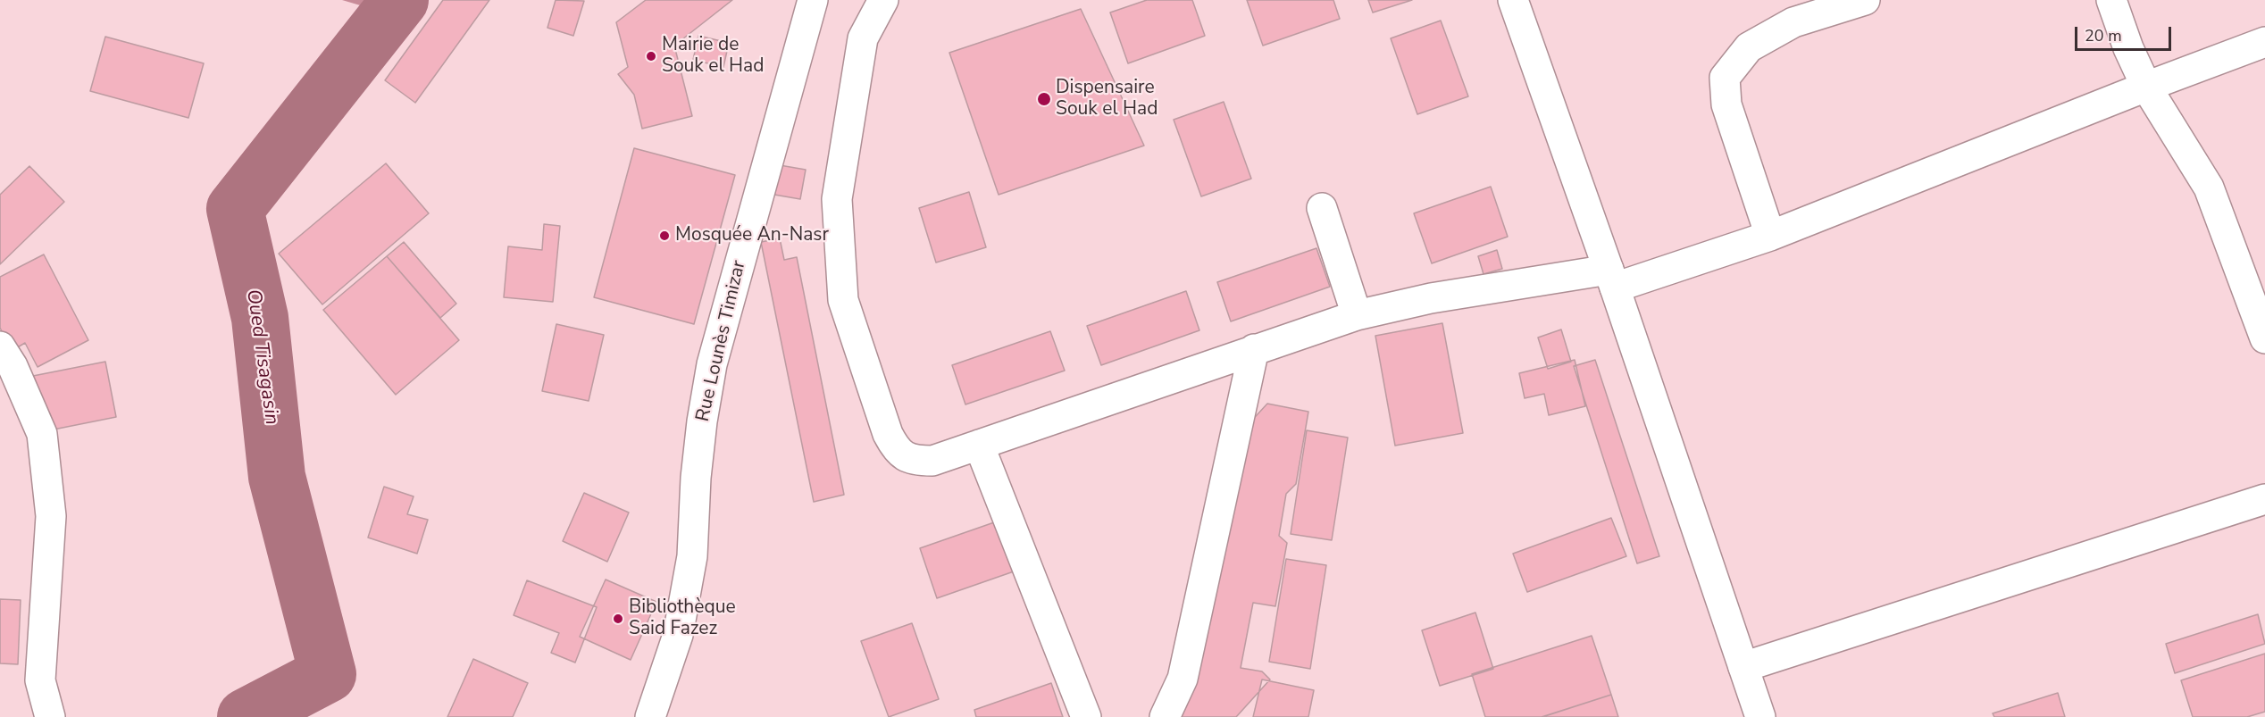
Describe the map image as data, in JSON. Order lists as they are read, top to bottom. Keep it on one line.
{"streets":{"street":["Rue Lounès Timizar"]},"water":["Oued Tisagasin"],"places":["Mairie de Souk el Had","Dispensaire Souk el Had","Mosquée An-Nasr","Bibliothèque Said Fazez"],"scale_bar":"20 m"}
